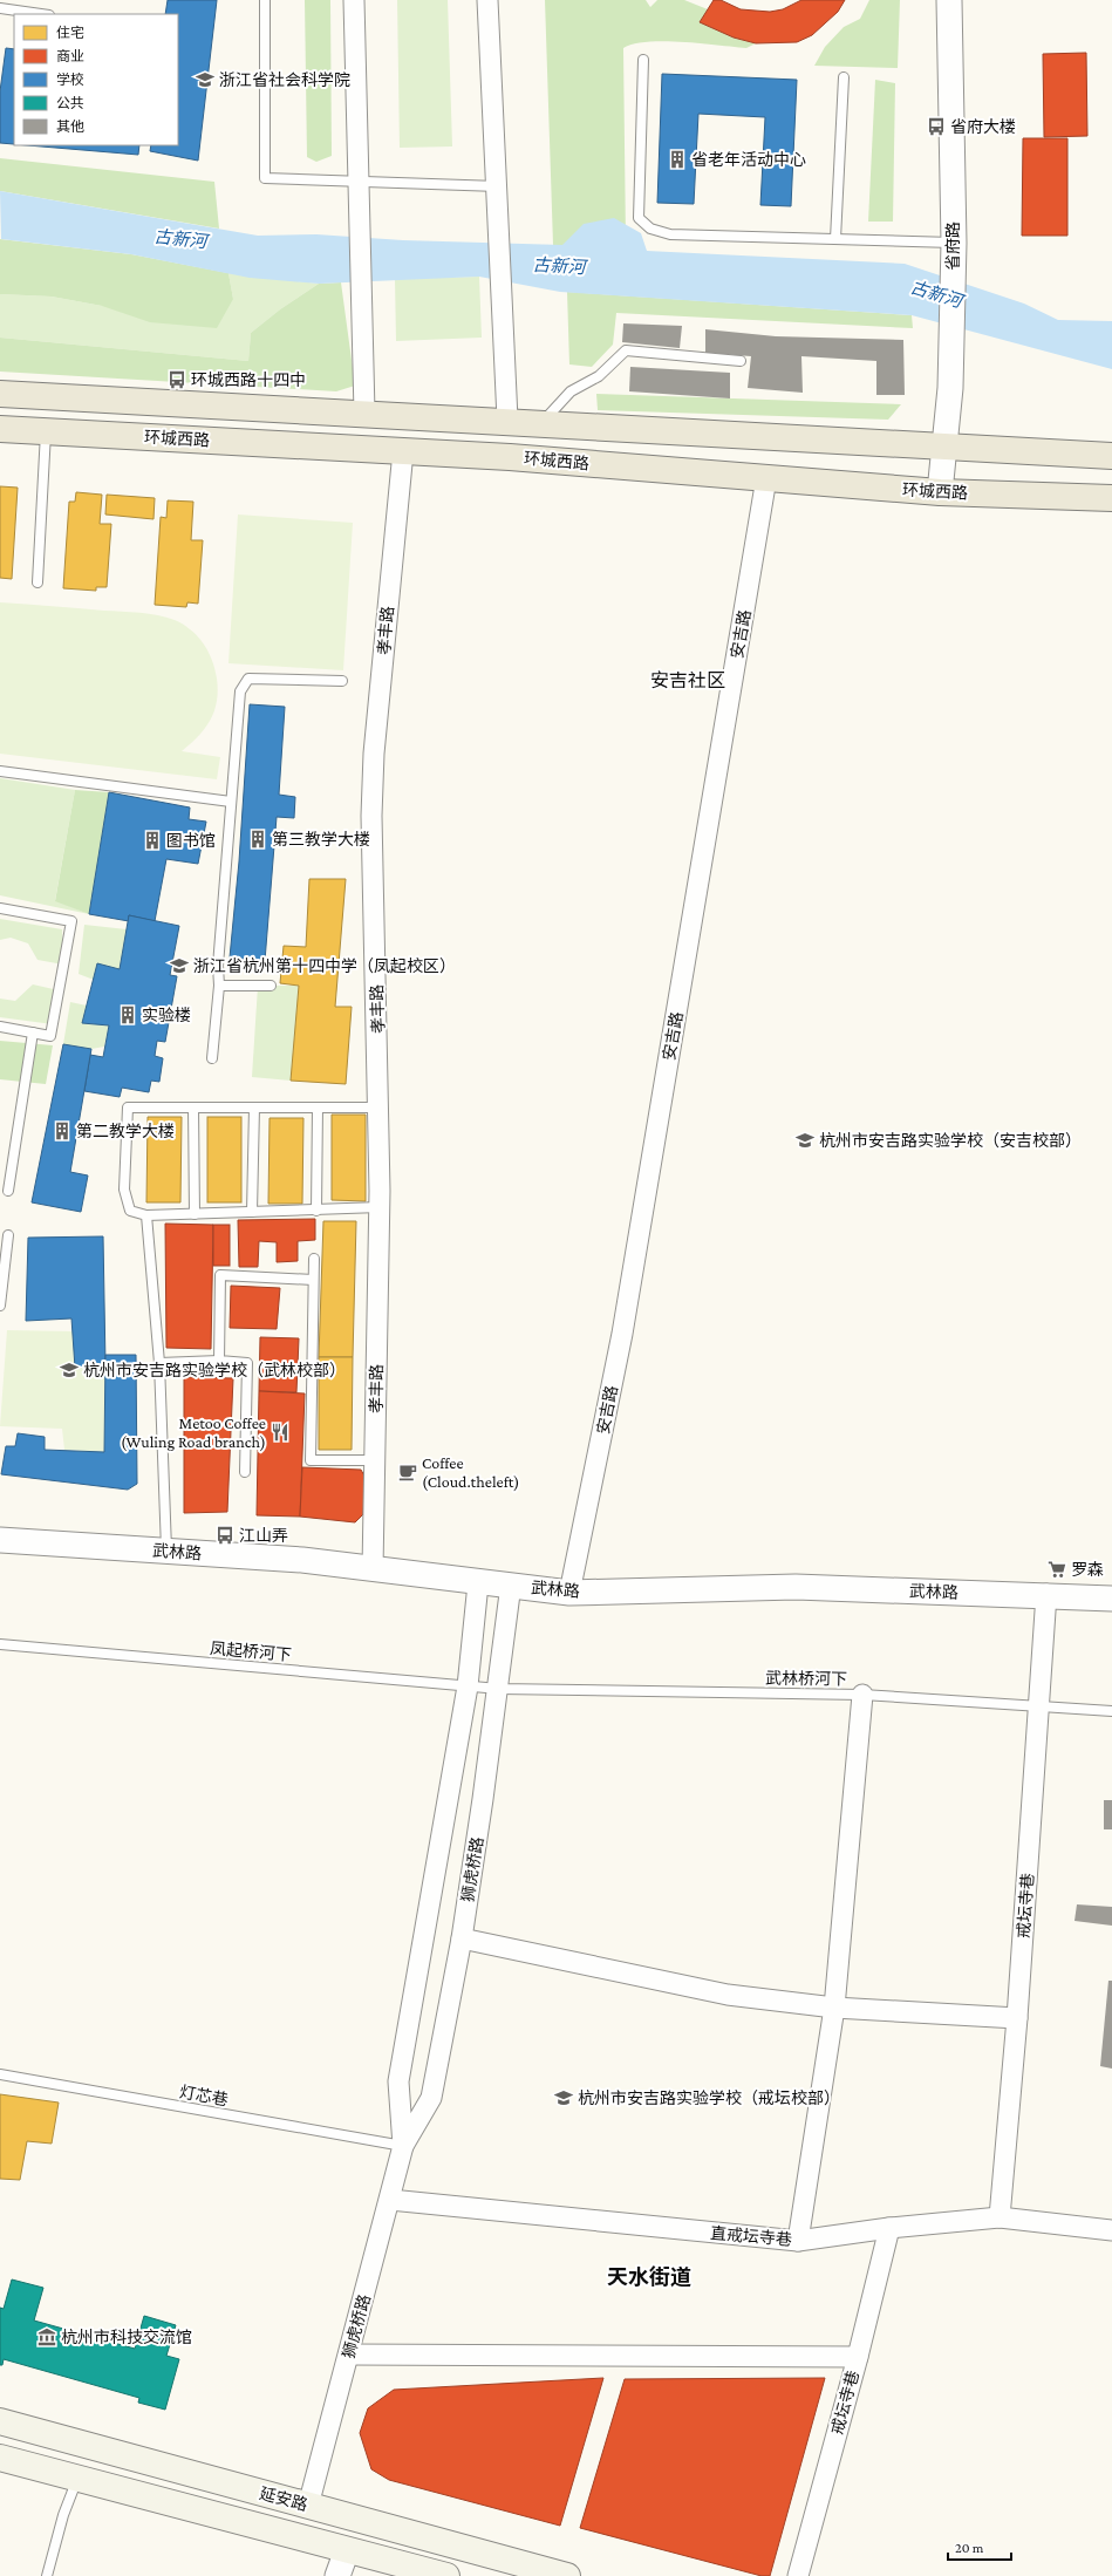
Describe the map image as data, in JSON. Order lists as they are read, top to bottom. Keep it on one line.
{"streets":{"main road":["环城西路","延安路"],"street":["省府路","孝丰路","安吉路","武林路","狮虎桥路","戒坛寺巷","直戒坛寺巷"],"lane":["凤起桥河下","武林桥河下","灯芯巷"]},"crossings":[["省府路","环城西路"],["环城西路","孝丰路"],["环城西路","安吉路"],["孝丰路","武林路"],["安吉路","武林路"],["武林路","狮虎桥路"],["武林路","戒坛寺巷"],["凤起桥河下","武林桥河下"],["凤起桥河下","狮虎桥路"],["武林桥河下","狮虎桥路"],["武林桥河下","戒坛寺巷"],["狮虎桥路","灯芯巷"],["狮虎桥路","直戒坛寺巷"],["狮虎桥路","延安路"],["戒坛寺巷","直戒坛寺巷"]],"districts":["安吉社区","天水街道"],"water":["古新河"],"places":{"school or university":["浙江省社会科学院","浙江省杭州第十四中学（凤起校区）","杭州市安吉路实验学校（安吉校部）","杭州市安吉路实验学校（武林校部）","杭州市安吉路实验学校（戒坛校部）"],"bus stop":["省府大楼","环城西路十四中","江山弄"],"building":["省老年活动中心","第三教学大楼","图书馆","实验楼","第二教学大楼"],"restaurant":["Metoo Coffee (Wuling Road branch)"],"cafe":["Coffee (Cloud.theleft)"],"supermarket":["罗森"],"museum":["杭州市科技交流馆"]},"legend":["住宅","商业","学校","公共","其他"],"scale_bar":"20 m"}
